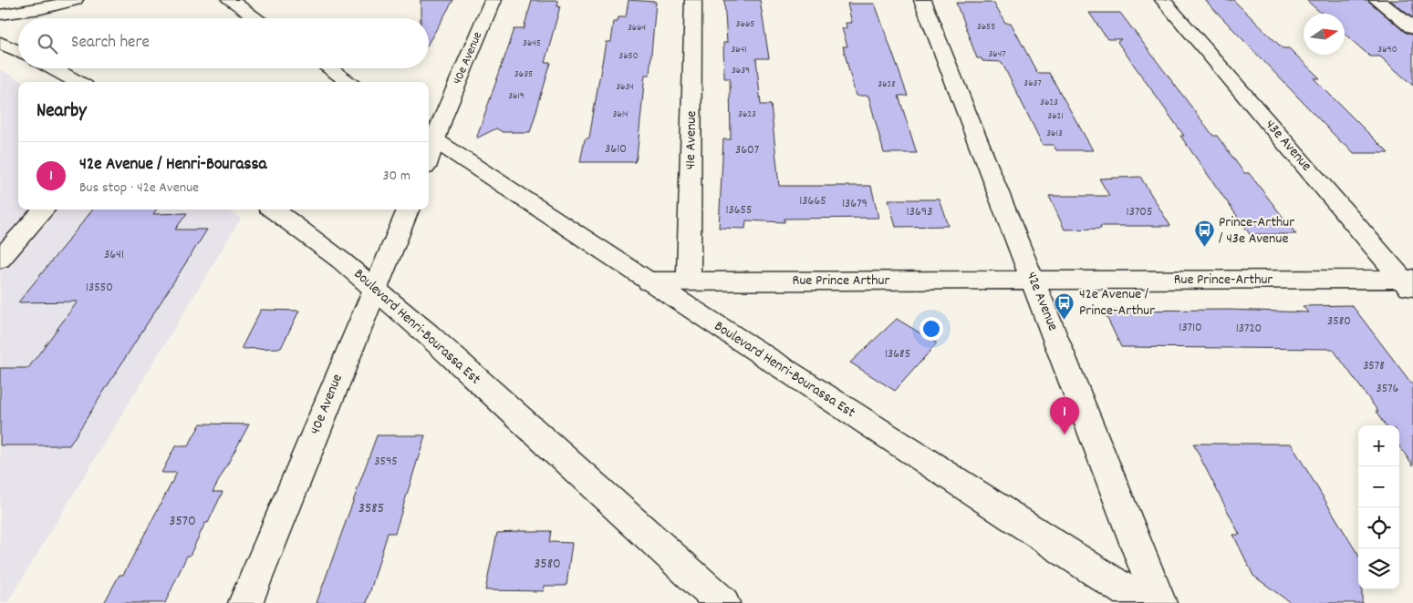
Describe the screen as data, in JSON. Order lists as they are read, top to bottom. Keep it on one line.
{"streets":{"street":["40e Avenue","41e Avenue","43e Avenue","Rue Prince-Arthur","Rue Prince Arthur","42e Avenue","Boulevard Henri-Bourassa Est"]},"crossings":[["40e Avenue","Boulevard Henri-Bourassa Est"],["41e Avenue","Rue Prince Arthur"],["43e Avenue","Rue Prince-Arthur"],["Rue Prince-Arthur","Rue Prince Arthur"],["Rue Prince-Arthur","42e Avenue"],["Rue Prince Arthur","42e Avenue"],["Rue Prince Arthur","Boulevard Henri-Bourassa Est"]],"places":{"bus stop":["Prince-Arthur / 43e Avenue","42e Avenue / Prince-Arthur"]},"house_numbers":["3665","3655","3664","3645","3641","3690","3647","3650","3639","3635","3637","3628","3634","3619","3623","3614","3623","3621","3613","3610","3607","13665","13679","13655","13693","13705","3641","13550","3580","13710","13720","13685","3578","3576","3595","3585","3570","3580"],"north":"right","page":{"search":"Search here","heading":"Nearby","list":[{"mark":"1","name":"42e Avenue / Henri-Bourassa","note":"Bus stop · 42e Avenue","value":"30 m"}],"pins":"1","map_buttons":["+","−"]}}
